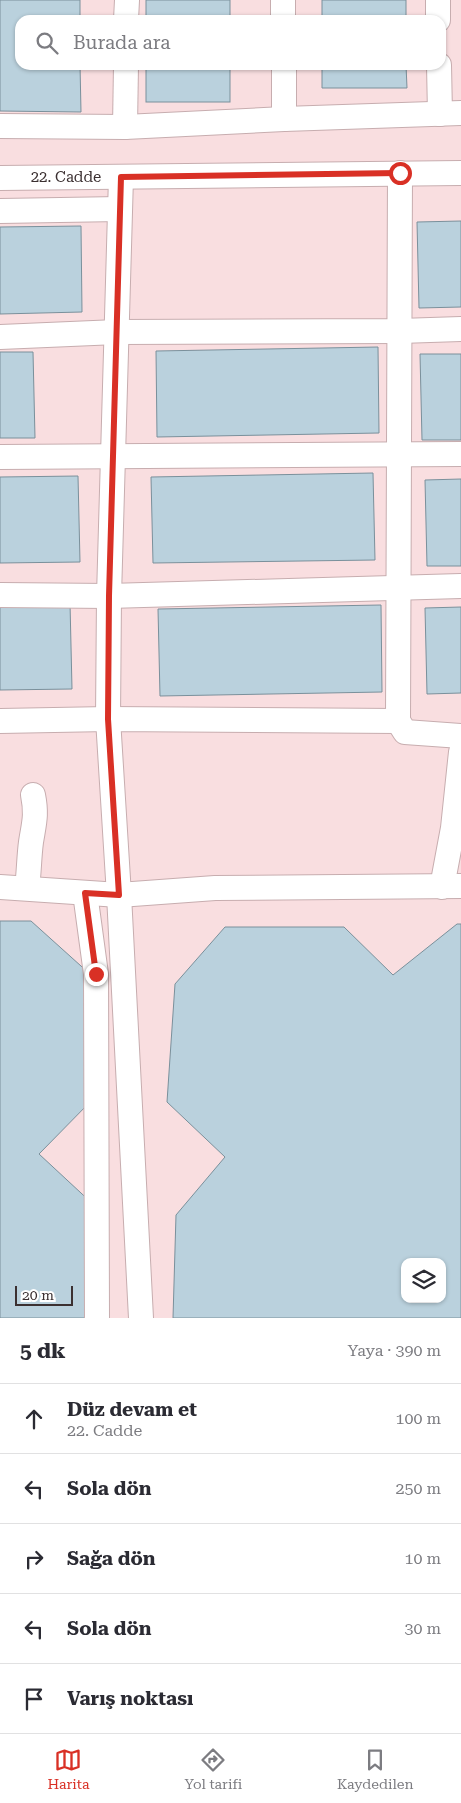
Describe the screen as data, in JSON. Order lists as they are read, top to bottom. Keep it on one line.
{"streets":{"street":["22. Cadde"]},"scale_bar":"20 m","page":{"search":"Burada ara","scale":"20 m","heading":["5 dk","Yaya · 390 m"],"list":[["Düz devam et","22. Cadde","100 m"],["Sola dön","250 m"],["Sağa dön","10 m"],["Sola dön","30 m"],"Varış noktası"],"nav":["Harita","Yol tarifi","Kaydedilen"]}}
